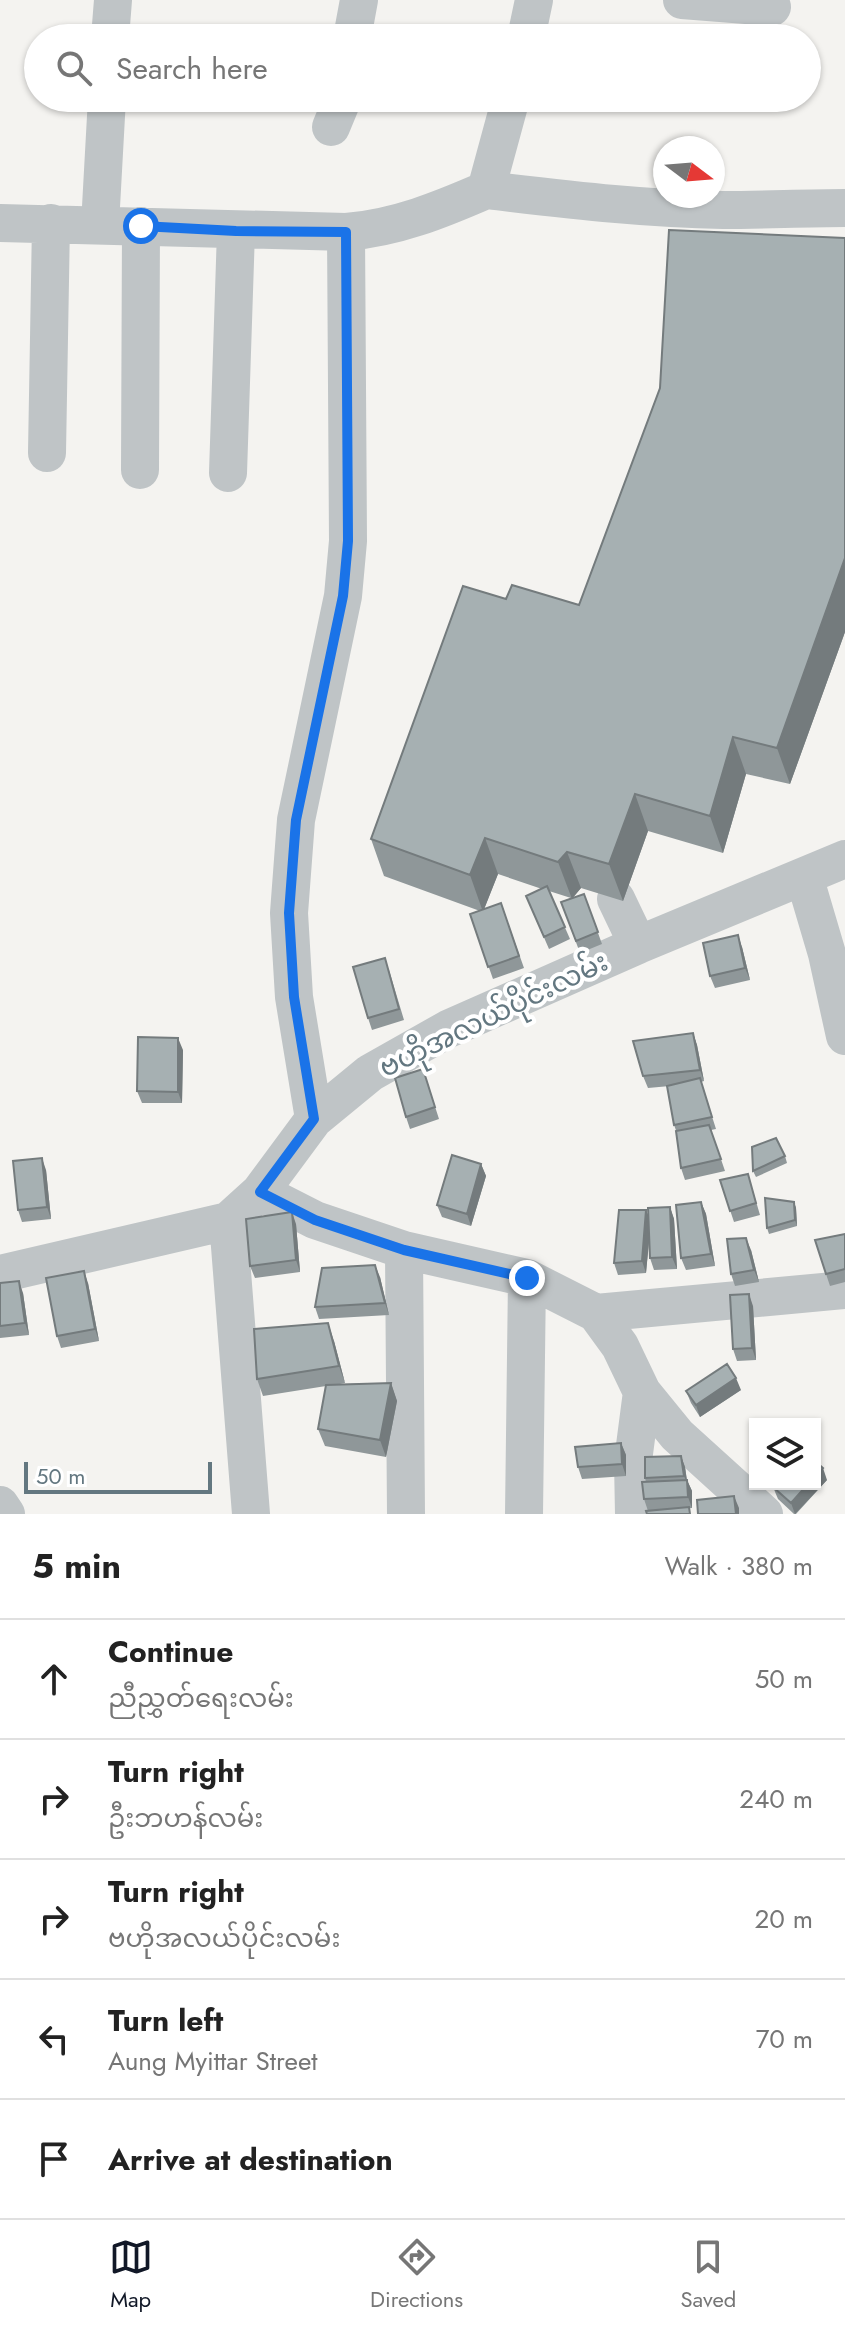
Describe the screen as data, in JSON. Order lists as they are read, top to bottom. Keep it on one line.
{"streets":{"street":["ဗဟိုအလယ်ပိုင်းလမ်း"]},"scale_bar":"50 m","north":"right","page":{"search":"Search here","scale":"50 m","heading":["5 min","Walk · 380 m"],"list":[["Continue","ညီညွှတ်ရေးလမ်း","50 m"],["Turn right","ဦးဘဟန်လမ်း","240 m"],["Turn right","ဗဟိုအလယ်ပိုင်းလမ်း","20 m"],["Turn left","Aung Myittar Street","70 m"],"Arrive at destination"],"nav":["Map","Directions","Saved"]}}
